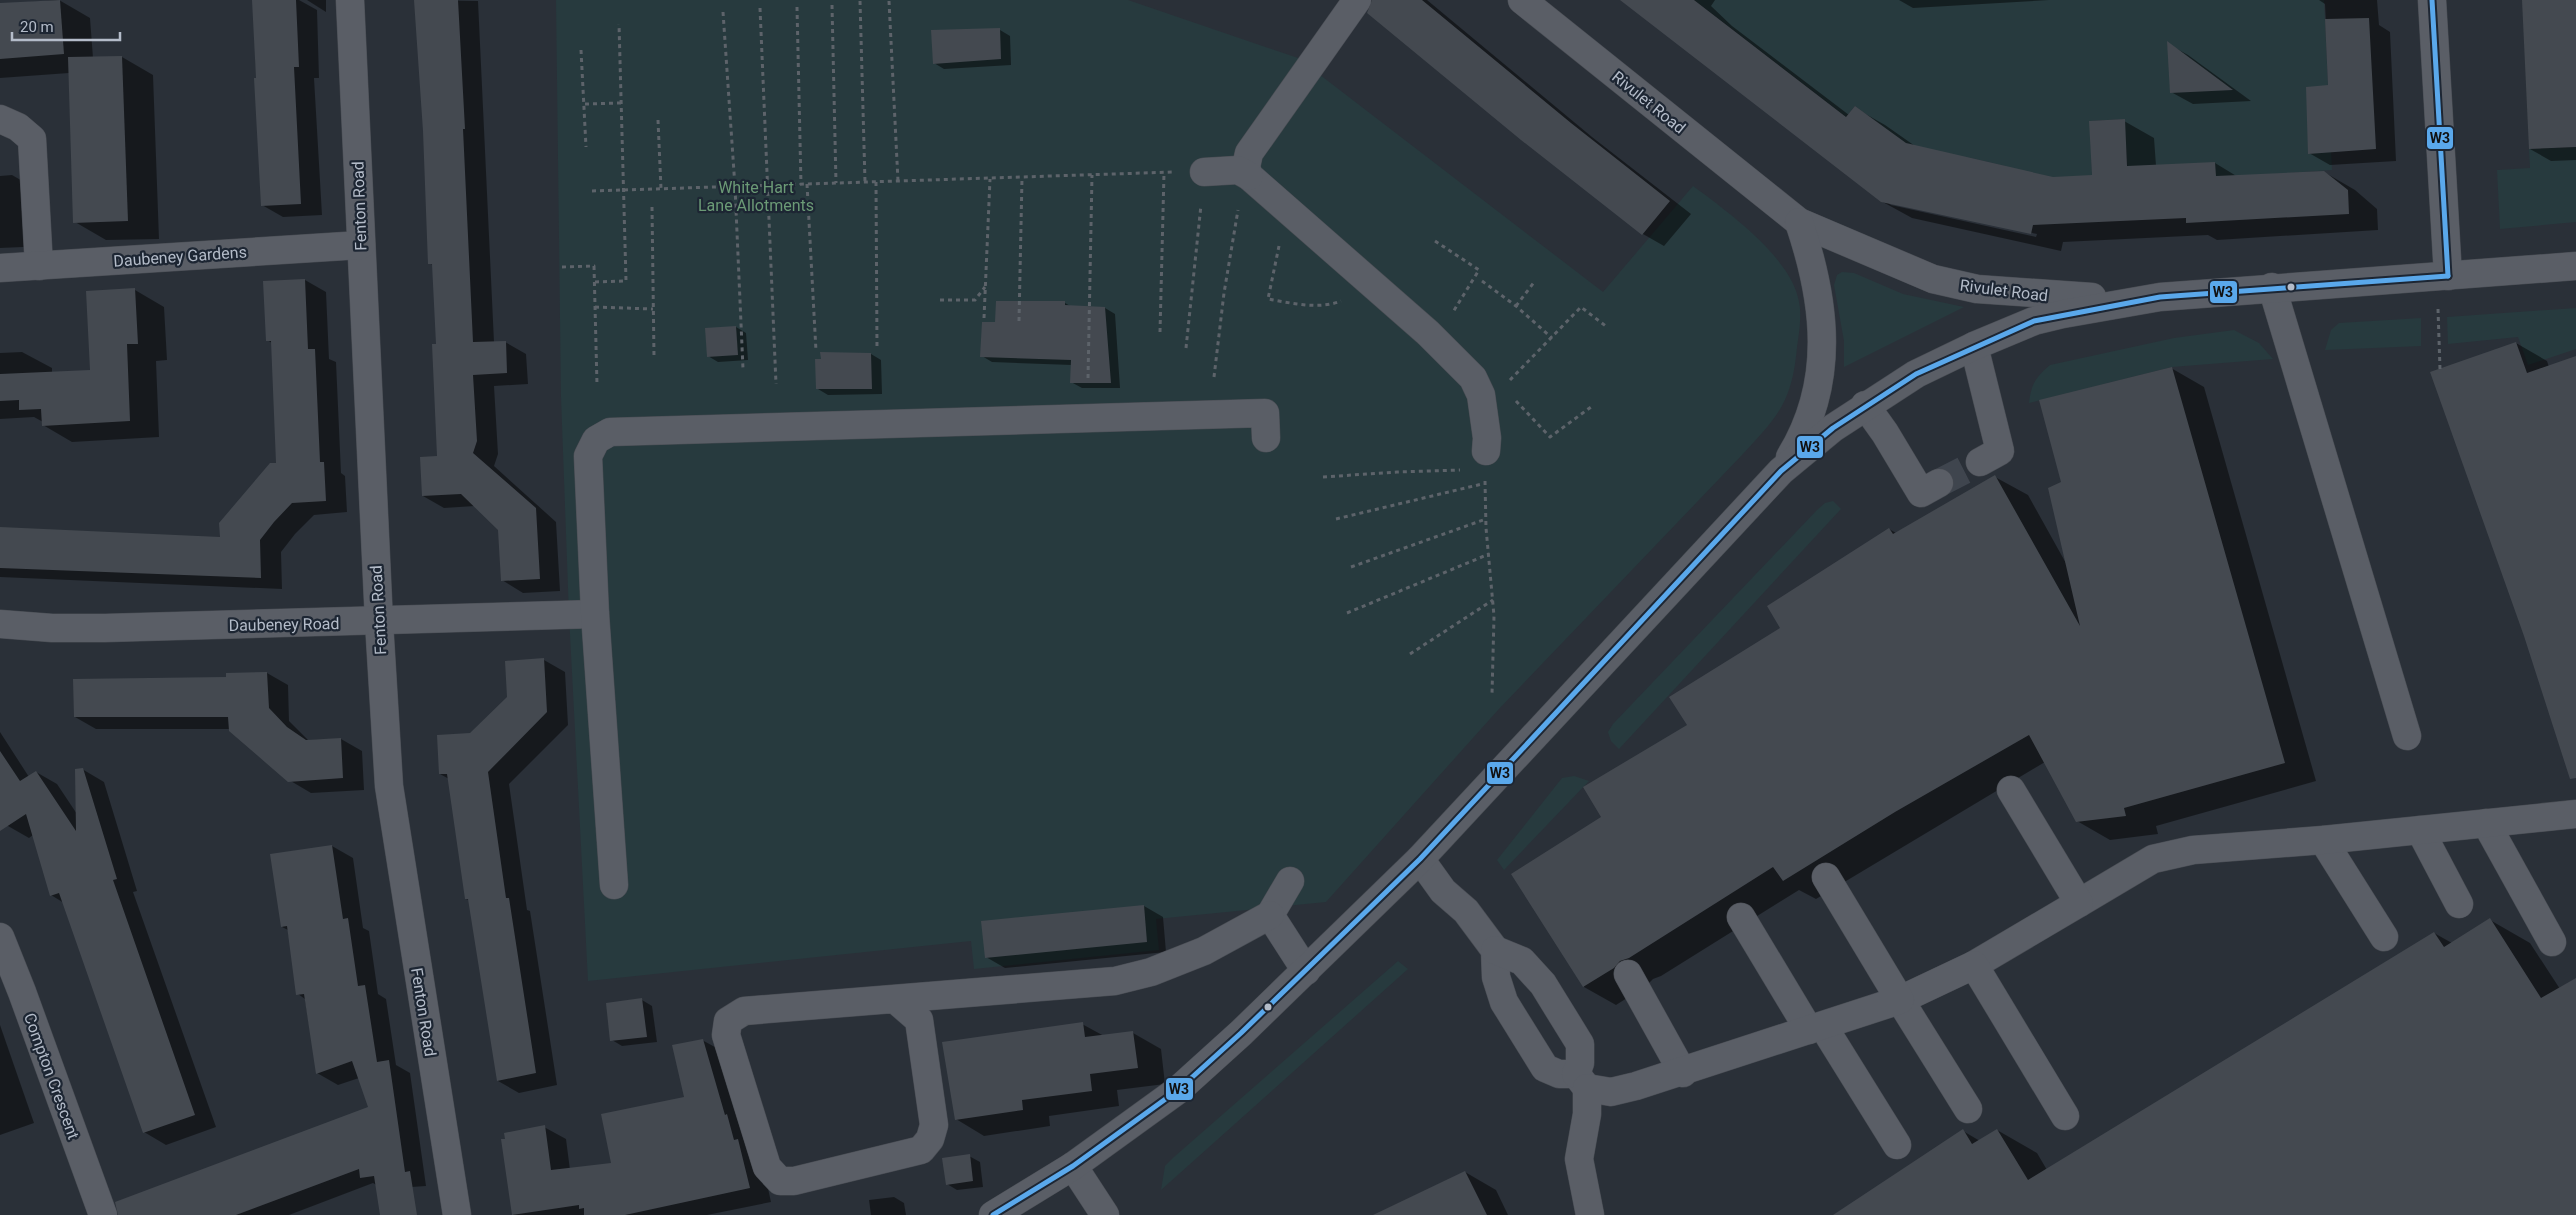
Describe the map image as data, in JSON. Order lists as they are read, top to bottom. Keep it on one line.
{"streets":{"street":["Rivulet Road","Fenton Road","Daubeney Gardens","Daubeney Road","Compton Crescent"]},"crossings":[["Fenton Road","Daubeney Gardens"],["Fenton Road","Daubeney Road"]],"parks":["White Hart Lane Allotments"],"lines":["transit line W3"],"scale_bar":"20 m"}
